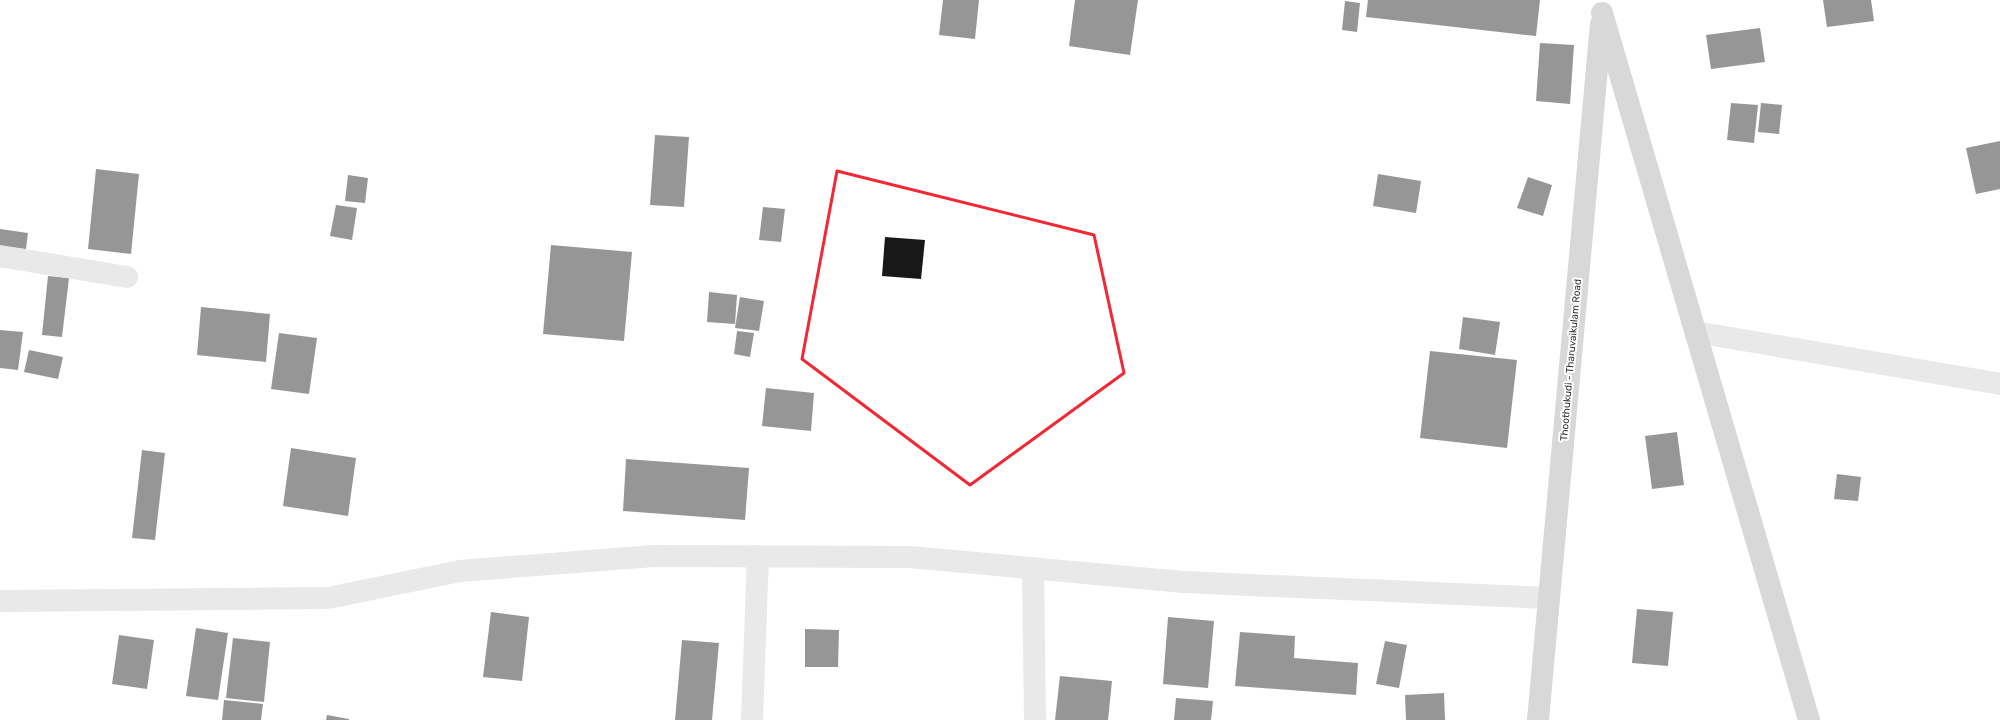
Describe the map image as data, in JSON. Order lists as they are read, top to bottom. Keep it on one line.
{"streets":{"main road":["Thoothukudi - Tharuvaikulam Road"]}}
